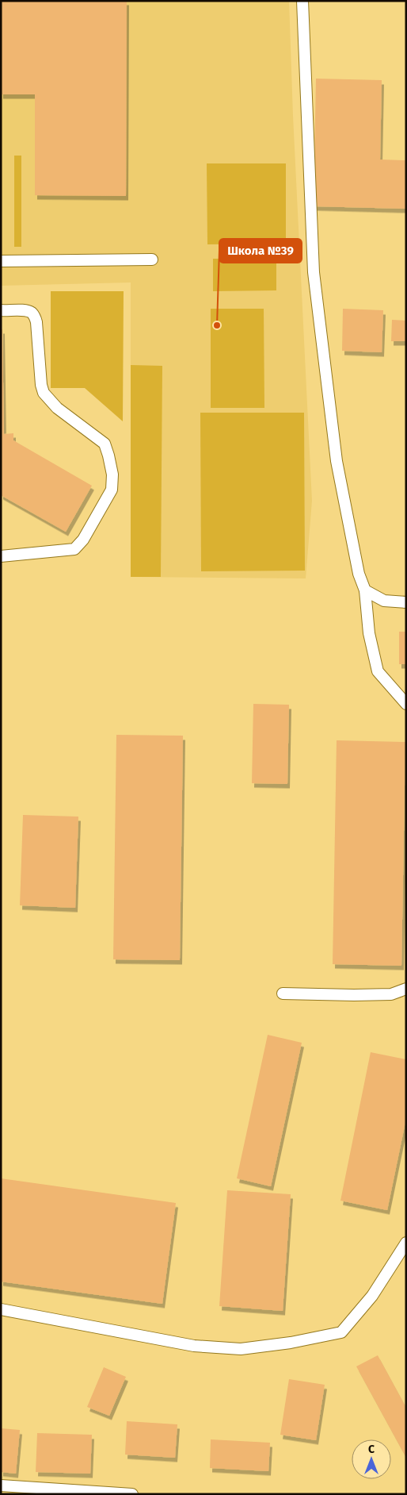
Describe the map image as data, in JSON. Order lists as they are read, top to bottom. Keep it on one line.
{"places":["Школа №39"],"north":"top"}
